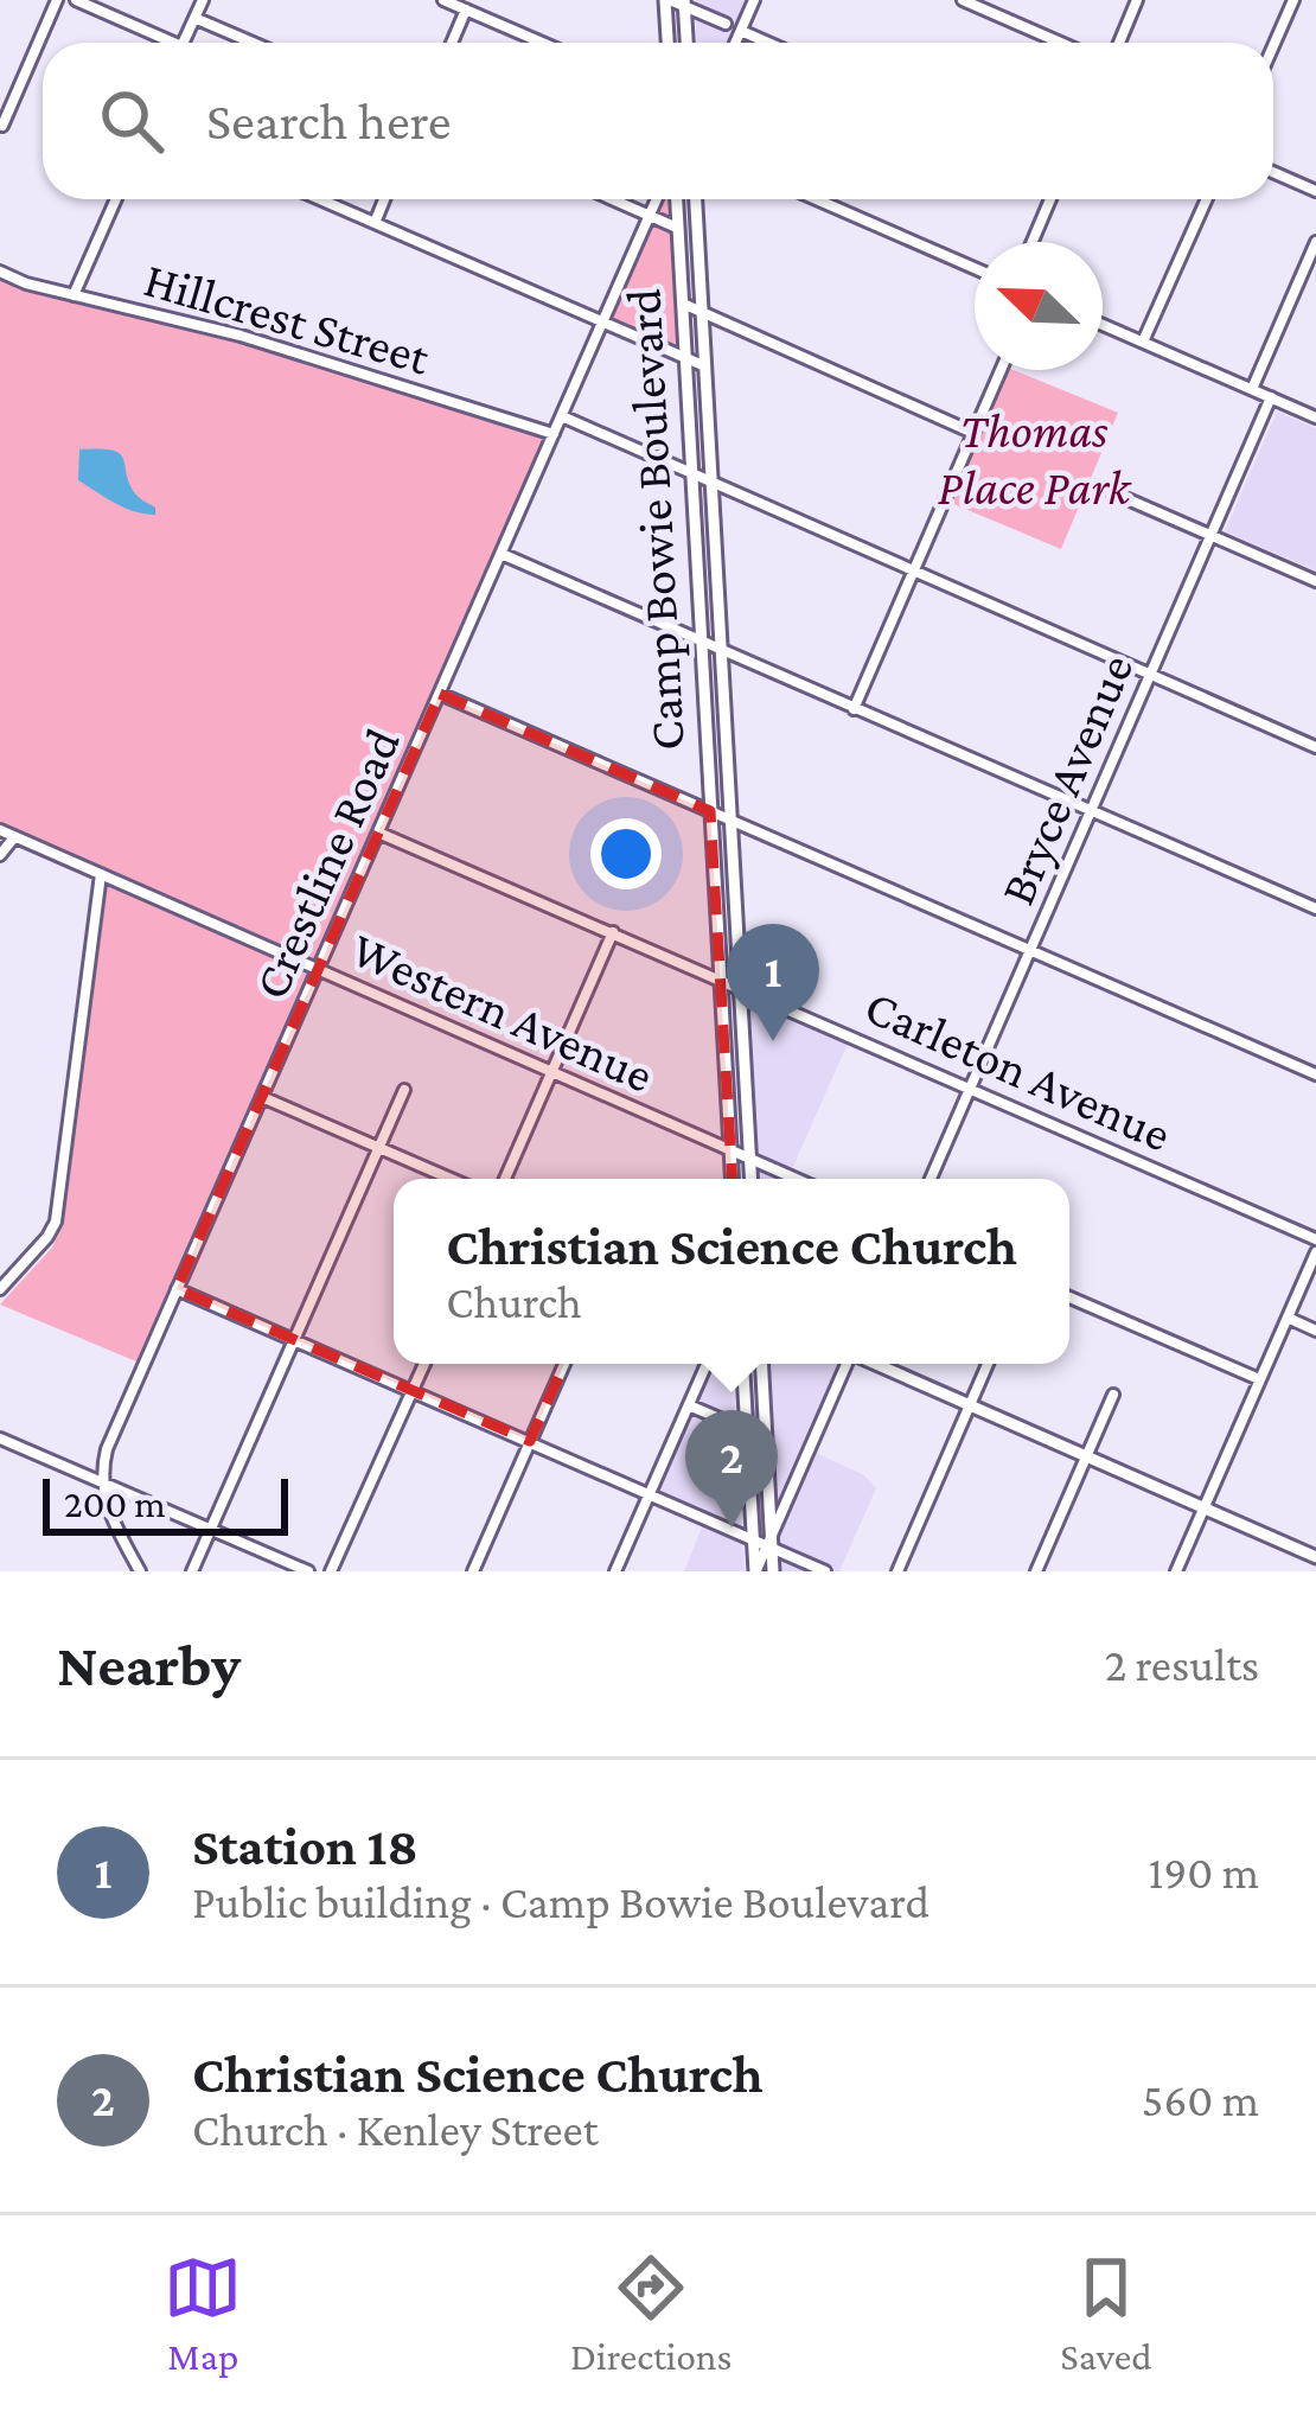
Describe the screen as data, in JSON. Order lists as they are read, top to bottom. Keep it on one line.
{"streets":{"main road":["Camp Bowie Boulevard"],"street":["Hillcrest Street","Bryce Avenue","Crestline Road","Western Avenue","Carleton Avenue"]},"crossings":[["Hillcrest Street","Crestline Road"],["Camp Bowie Boulevard","Western Avenue"],["Camp Bowie Boulevard","Carleton Avenue"],["Bryce Avenue","Carleton Avenue"],["Crestline Road","Western Avenue"],["Crestline Road","Carleton Avenue"]],"parks":["Thomas Place Park"],"scale_bar":"200 m","north":"top left","page":{"search":"Search here","pins":["1","2"],"popup":["Christian Science Church","Church"],"scale":"200 m","heading":["Nearby","2 results"],"list":[{"mark":"1","name":"Station 18","note":"Public building · Camp Bowie Boulevard","value":"190 m"},{"mark":"2","name":"Christian Science Church","note":"Church · Kenley Street","value":"560 m"}],"nav":["Map","Directions","Saved"]}}
